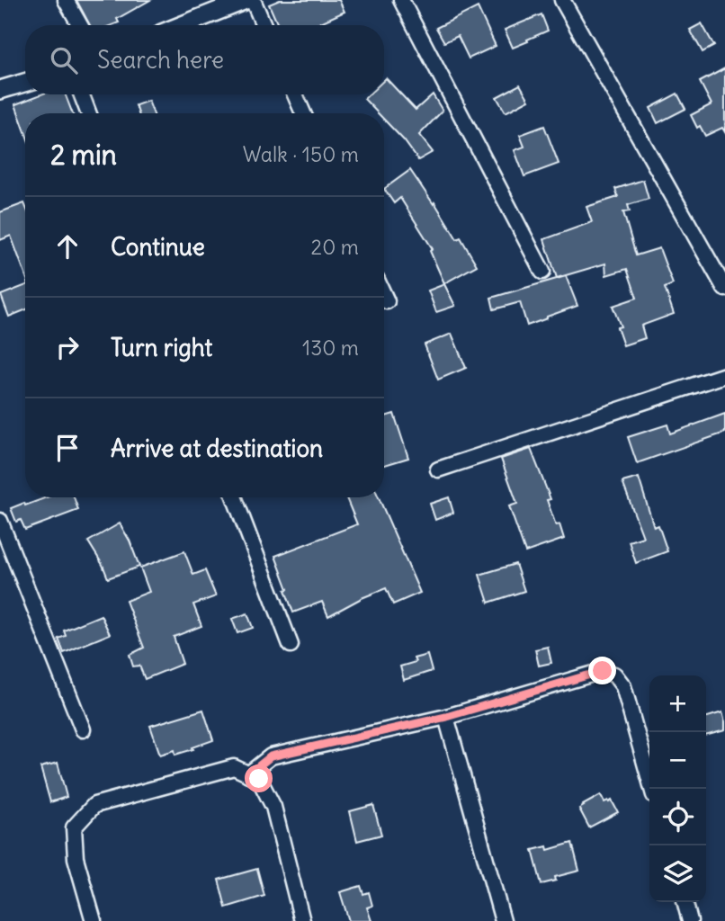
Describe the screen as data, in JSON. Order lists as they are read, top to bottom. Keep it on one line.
{"page":{"search":"Search here","heading":["2 min","Walk · 150 m"],"list":[["Continue","20 m"],["Turn right","130 m"],"Arrive at destination"],"map_buttons":["+","−"]}}
